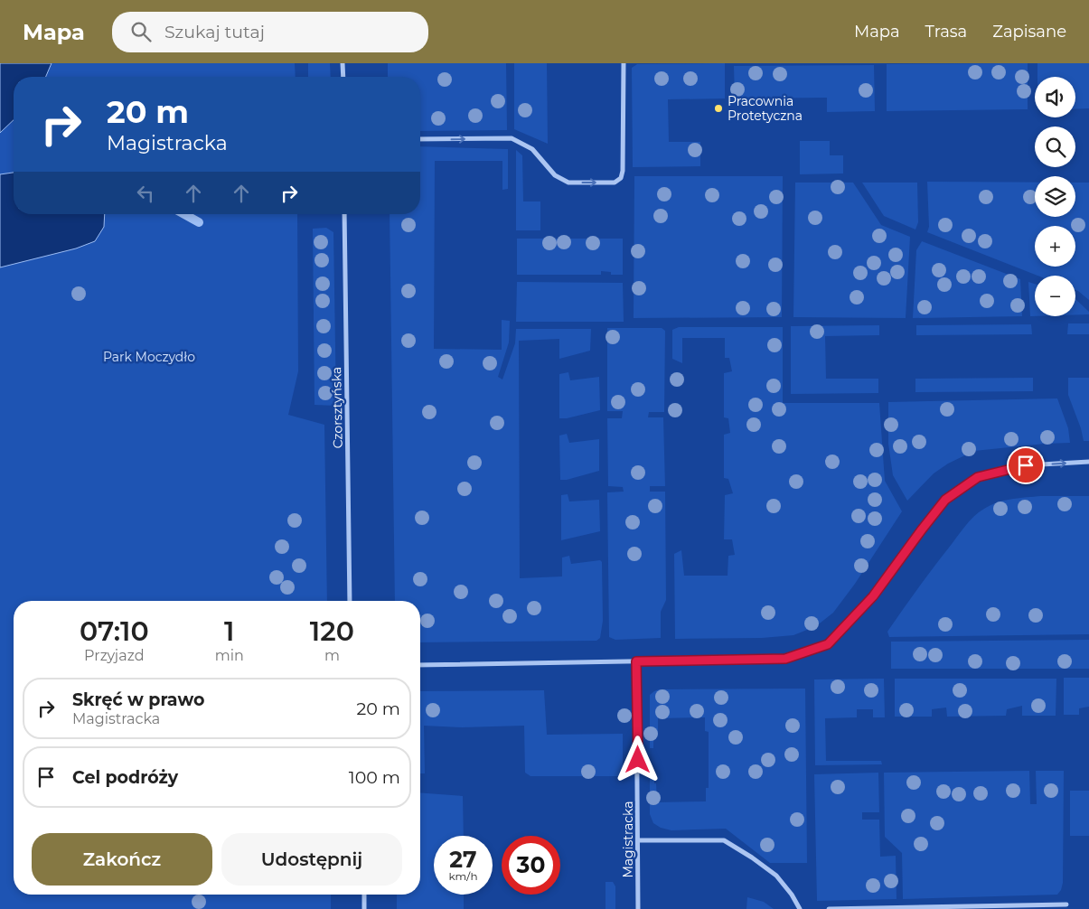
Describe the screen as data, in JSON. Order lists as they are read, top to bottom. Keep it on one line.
{"streets":{"street":["Czorsztyńska","Magistracka"]},"parks":["Park Moczydło"],"places":["Pracownia Protetyczna"],"page":{"header":"Mapa","search":"Szukaj tutaj","nav":["Mapa","Trasa","Zapisane"],"map_buttons":["+","−"],"turn":["20 m","Magistracka"],"eta":["07:10","Przyjazd","1","min","120","m"],"list":[{"name":"Skręć w prawo","note":"Magistracka","value":"20 m"},{"name":"Cel podróży","value":"100 m"}],"buttons":["Zakończ","Udostępnij"],"speed":"27 km/h","limit":"30"}}
